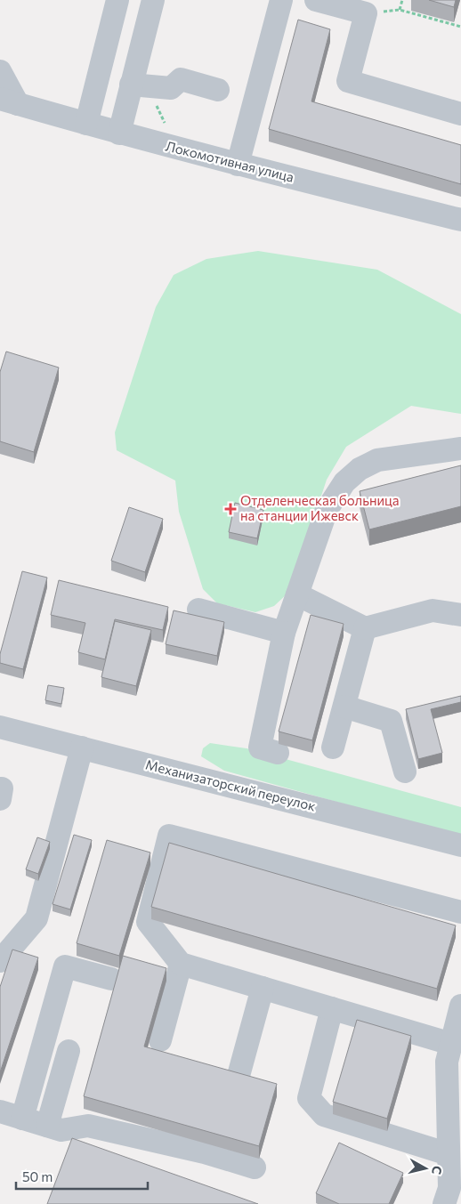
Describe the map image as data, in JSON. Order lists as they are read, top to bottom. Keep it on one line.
{"streets":{"street":["Локомотивная улица","Механизаторский переулок"]},"places":{"health":["Отделенческая больница на станции Ижевск"]},"scale_bar":"50 m","north":"right"}
